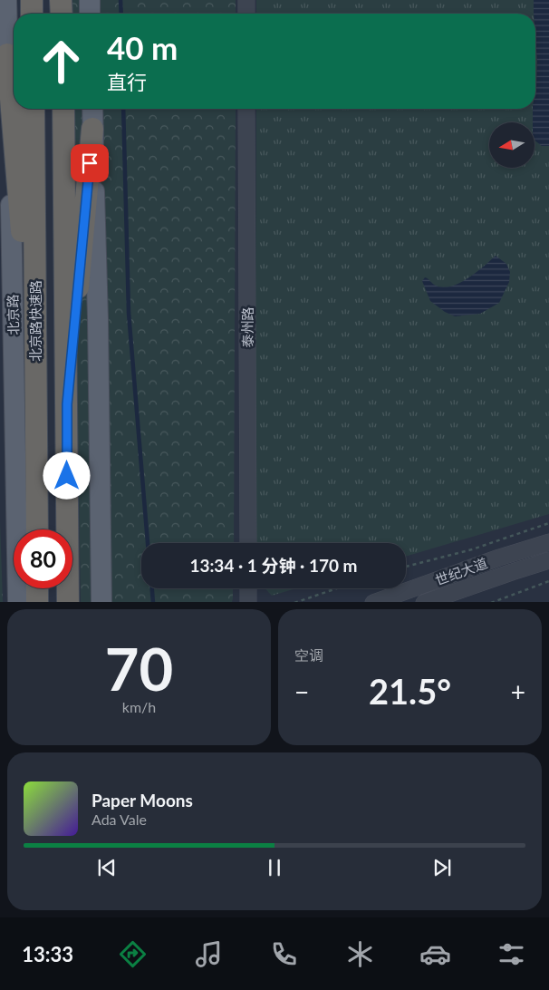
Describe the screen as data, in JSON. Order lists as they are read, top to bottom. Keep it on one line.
{"streets":{"highway":["北京路快速路"],"main road":["北京路"],"street":["泰州路","世纪大道"]},"north":"left","page":{"turn":["40 m","直行"],"limit":"80","trip":"13:34 · 1 分钟 · 170 m","tile":[["70","km/h"],"空调"],"heat":["−","21.5°","+"],"song":["Paper Moons","Ada Vale"],"tabs":"13:33"}}
